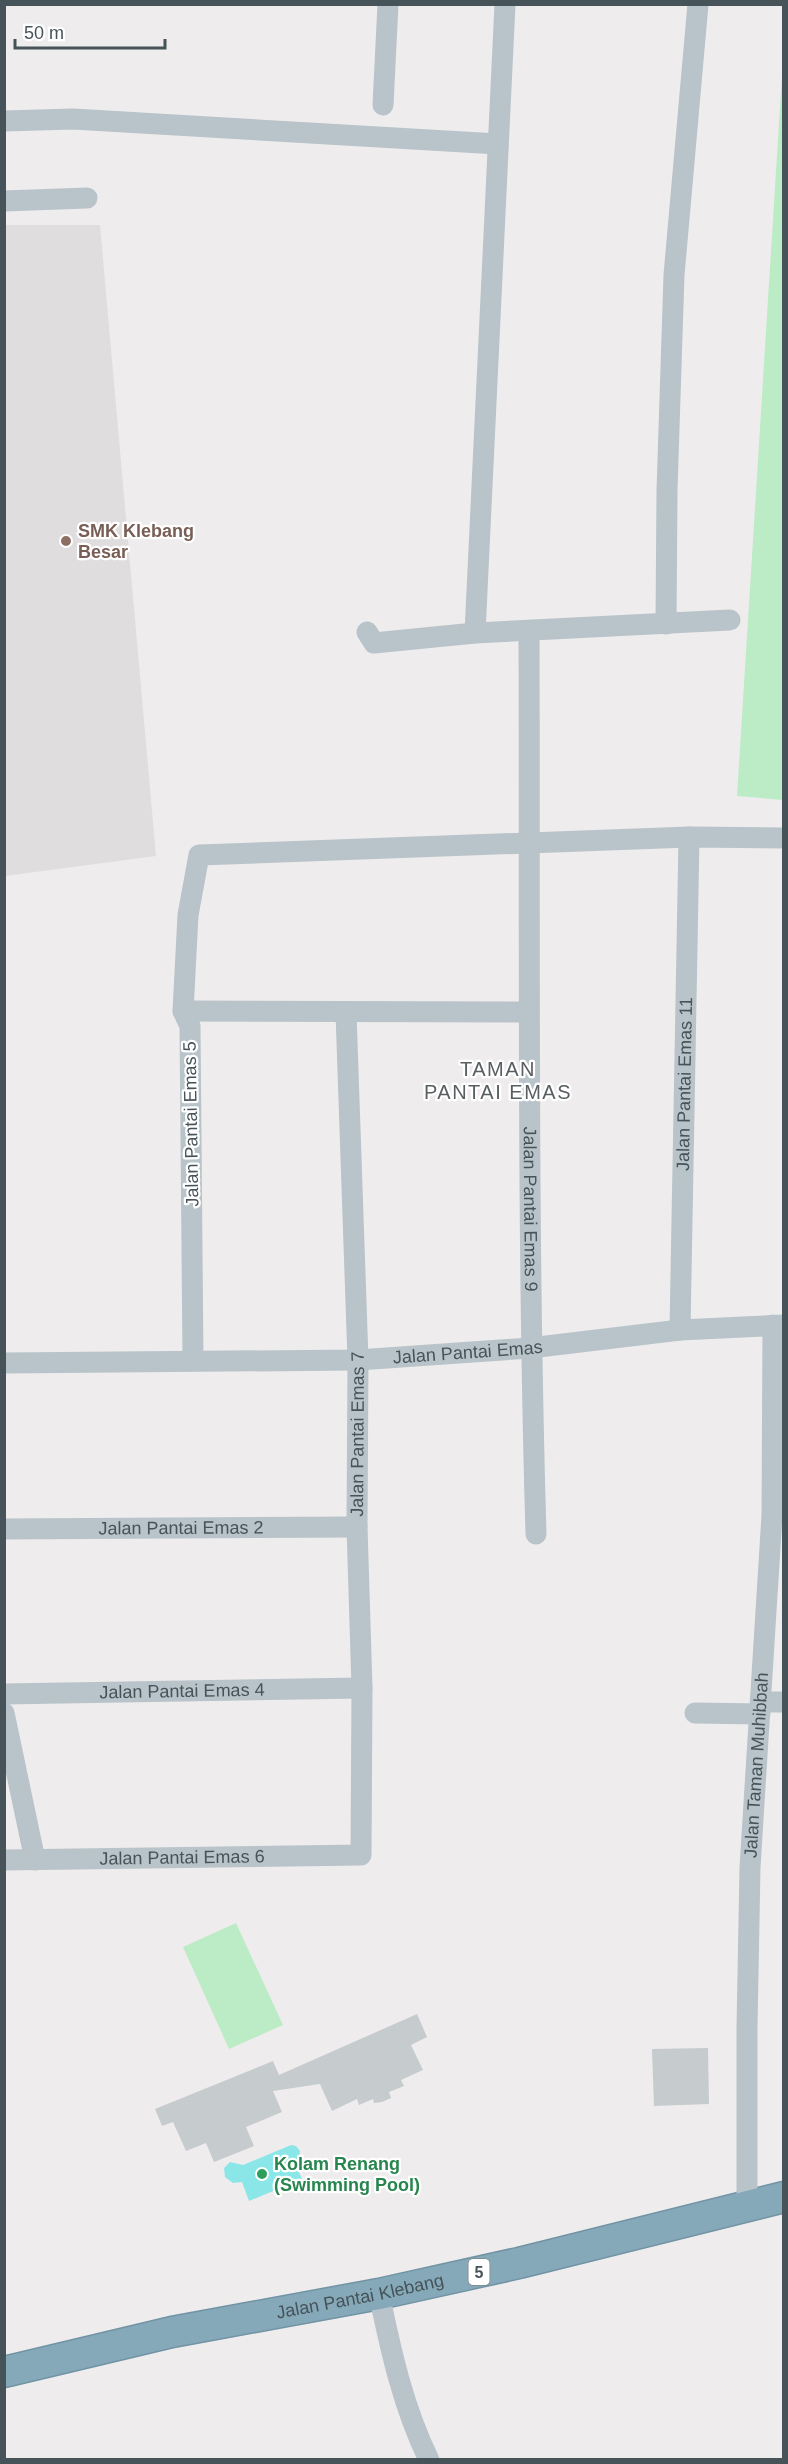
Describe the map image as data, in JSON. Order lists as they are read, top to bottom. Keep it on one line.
{"streets":{"highway":["5","Jalan Pantai Klebang"],"street":["Jalan Pantai Emas 11","Jalan Pantai Emas 5","Jalan Pantai Emas 9","Jalan Pantai Emas","Jalan Pantai Emas 7","Jalan Pantai Emas 2","Jalan Pantai Emas 4","Jalan Taman Muhibbah","Jalan Pantai Emas 6"]},"crossings":[["Jalan Pantai Emas 11","Jalan Pantai Emas"],["Jalan Pantai Emas 5","Jalan Pantai Emas 9"],["Jalan Pantai Emas 5","Jalan Pantai Emas"],["Jalan Pantai Emas 9","Jalan Pantai Emas"],["Jalan Pantai Emas","Jalan Pantai Emas 7"],["Jalan Pantai Emas","Jalan Taman Muhibbah"],["Jalan Pantai Emas 7","Jalan Pantai Emas 2"],["Jalan Pantai Emas 7","Jalan Pantai Emas 4"],["Jalan Pantai Emas 7","Jalan Pantai Emas 6"],["Jalan Taman Muhibbah","Jalan Pantai Klebang"]],"districts":["TAMAN PANTAI EMAS"],"places":["SMK Klebang Besar","Kolam Renang (Swimming Pool)"],"scale_bar":"50 m"}
